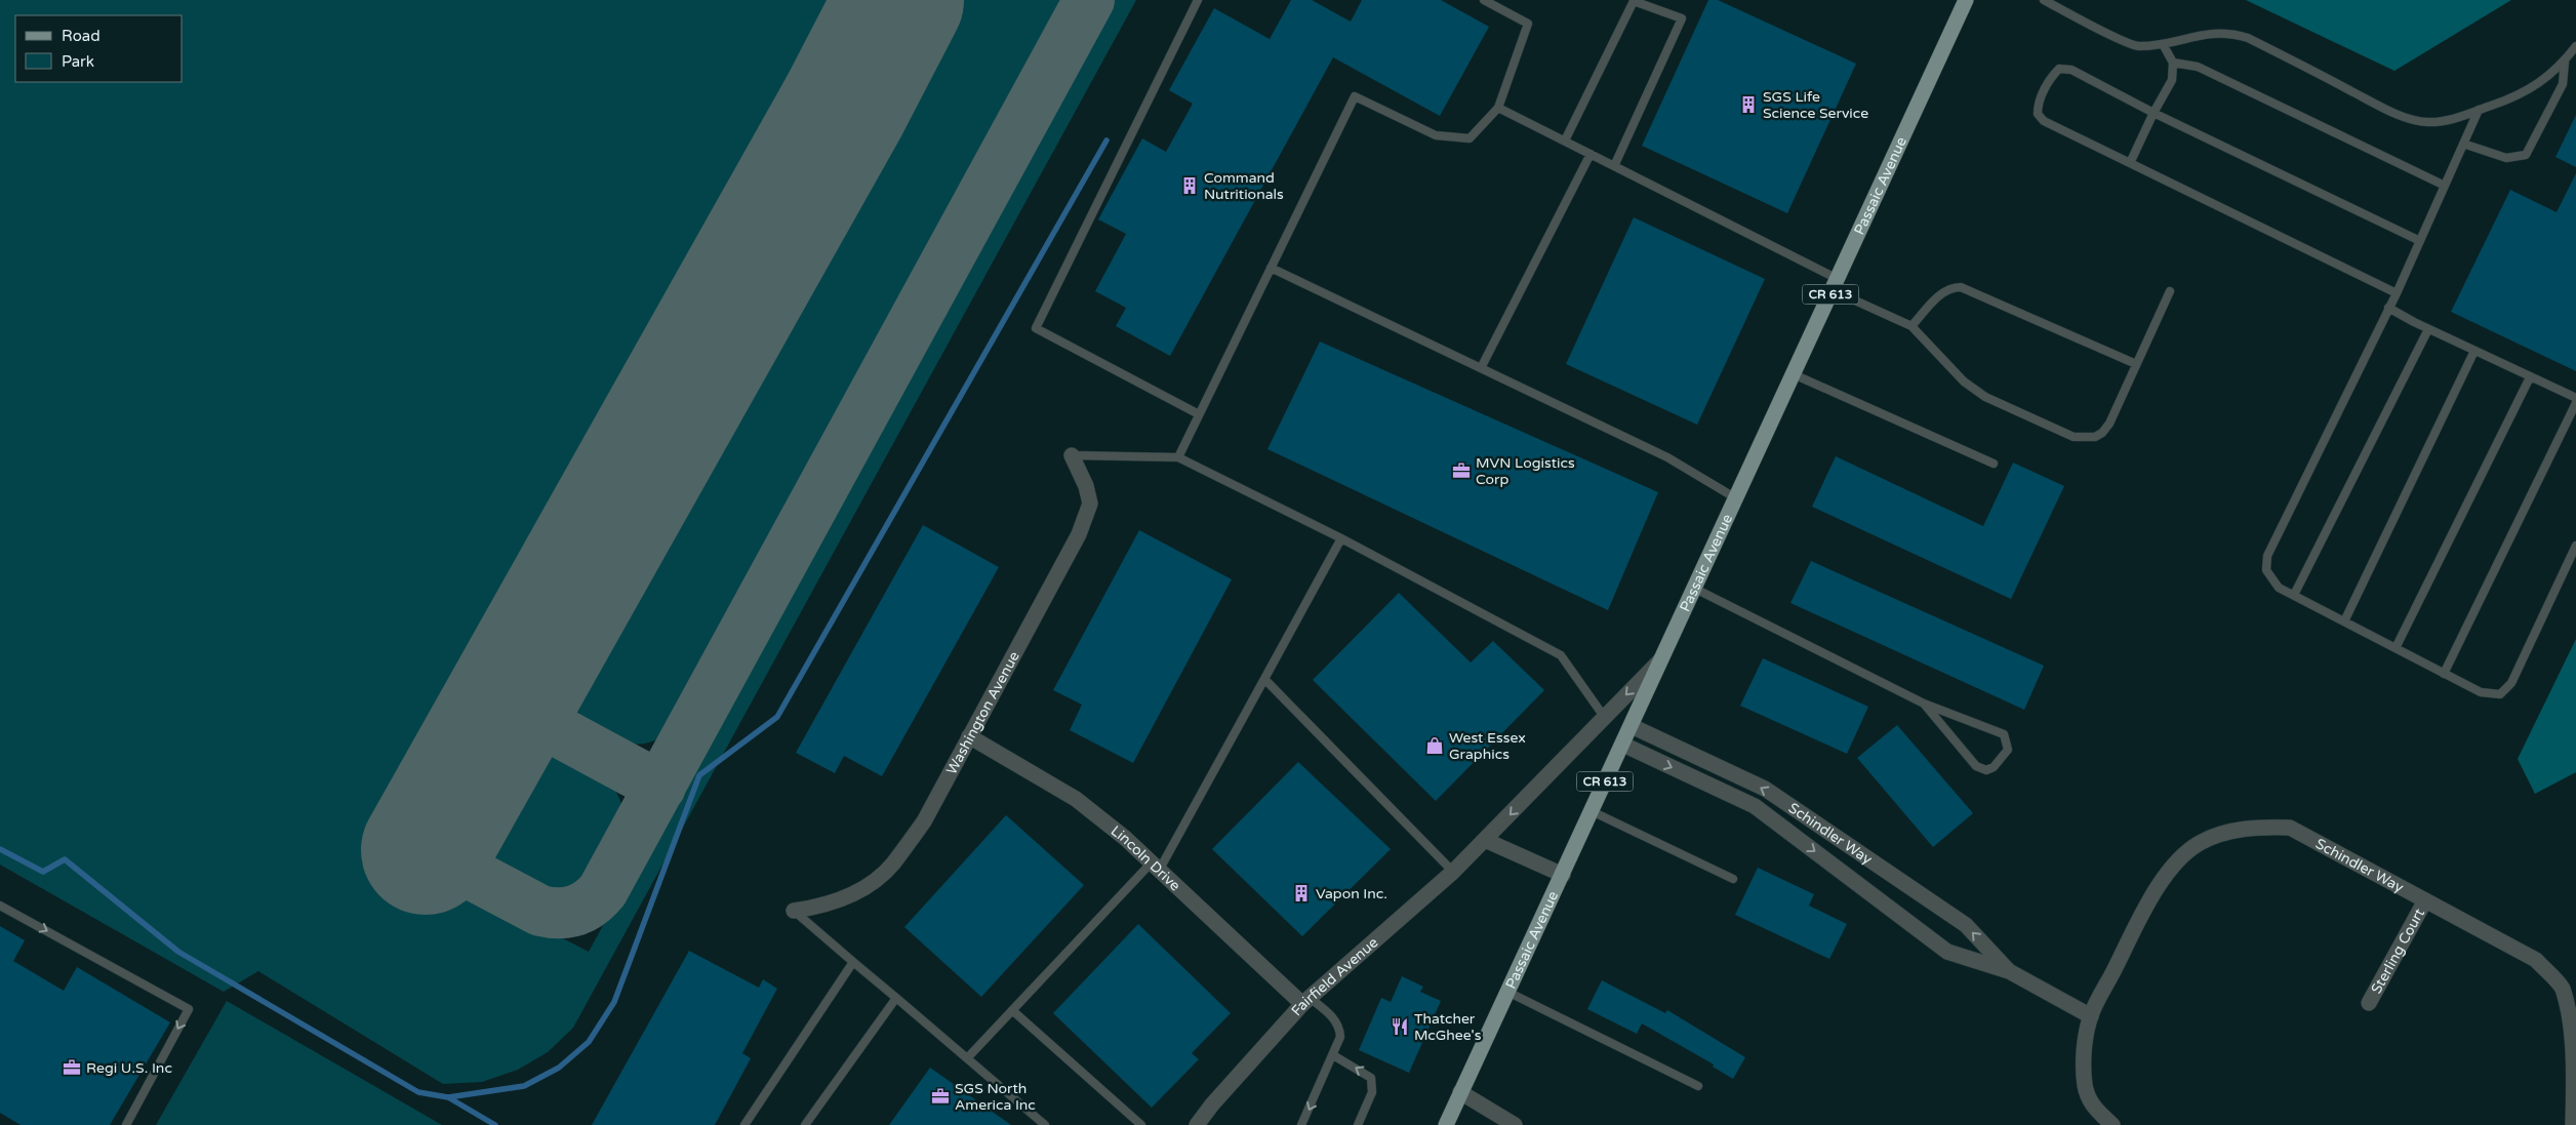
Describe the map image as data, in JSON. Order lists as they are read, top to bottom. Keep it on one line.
{"streets":{"main road":["Passaic Avenue","CR 613"],"street":["Washington Avenue","Schindler Way","Lincoln Drive","Sterling Court","Fairfield Avenue"]},"crossings":[["Passaic Avenue","Schindler Way"],["Passaic Avenue","Fairfield Avenue"],["Washington Avenue","Lincoln Drive"],["Schindler Way","Sterling Court"],["Lincoln Drive","Fairfield Avenue"]],"one_way":["Fairfield Avenue"],"places":{"building":["SGS Life Science Service","Command Nutritionals","Vapon Inc."],"office":["MVN Logistics Corp","Regi U.S. Inc","SGS North America Inc"],"shop":["West Essex Graphics"],"restaurant":["Thatcher McGhee's"]},"legend":["Road","Park"]}
